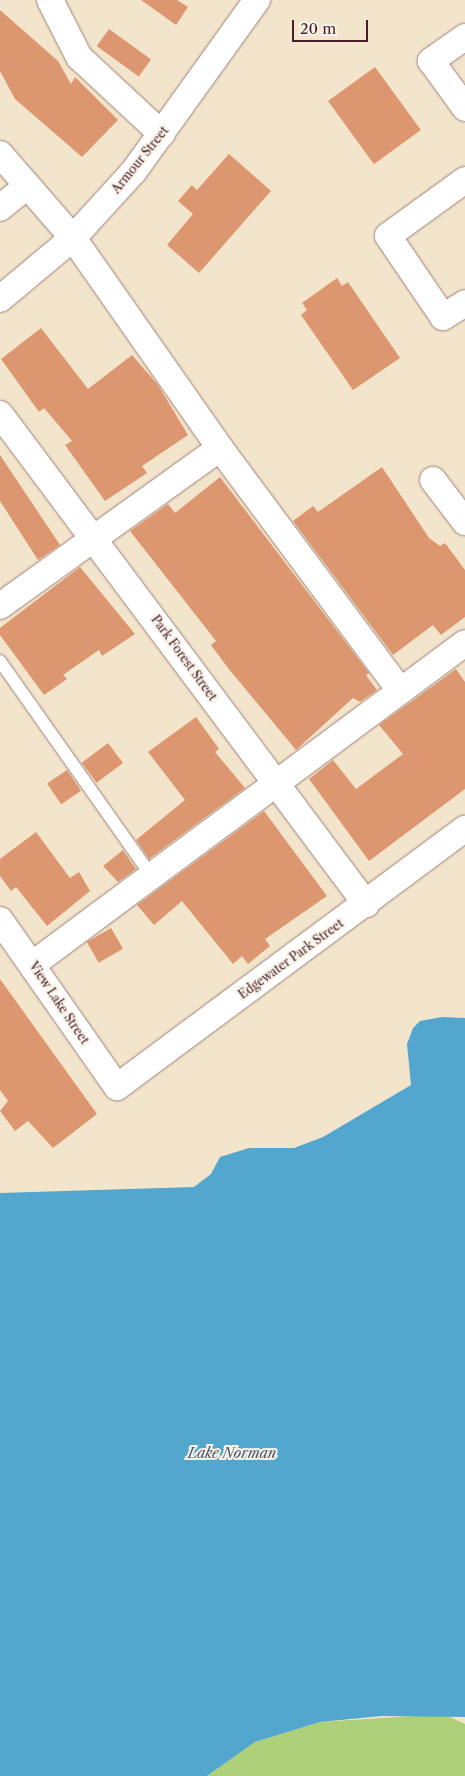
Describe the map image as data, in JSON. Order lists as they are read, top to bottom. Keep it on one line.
{"streets":{"street":["Armour Street","Park Forest Street","Edgewater Park Street","View Lake Street"]},"crossings":[["Park Forest Street","Edgewater Park Street"],["Edgewater Park Street","View Lake Street"]],"water":["Lake Norman"],"scale_bar":"20 m"}
